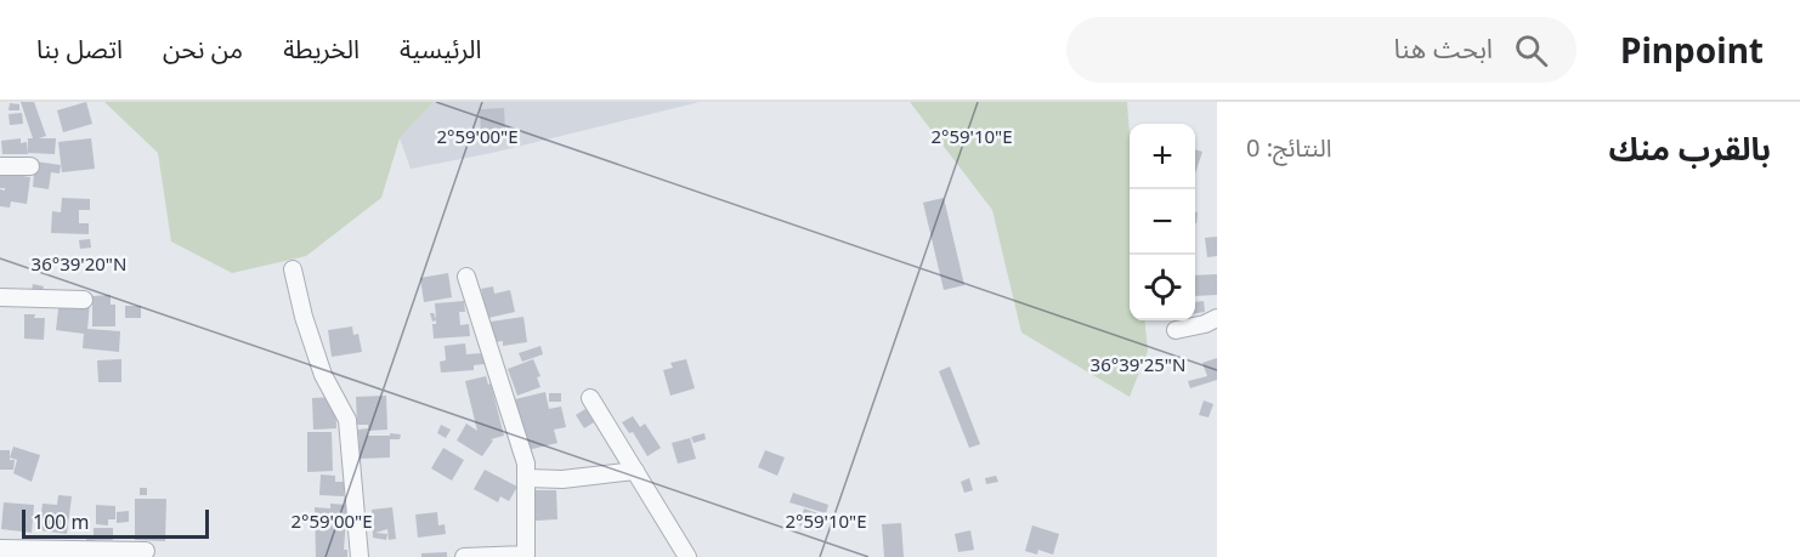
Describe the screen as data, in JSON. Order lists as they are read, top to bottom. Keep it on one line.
{"scale_bar":"100 m","page":{"header":"Pinpoint","search":"ابحث هنا","nav":["الرئيسية","الخريطة","من نحن","اتصل بنا"],"heading":["بالقرب منك","النتائج: 0"],"map_buttons":["+","−"],"scale":"100 m"},"coordinates":["2°59'00\"E","2°59'10\"E","36°39'20\"N","36°39'25\"N"]}
